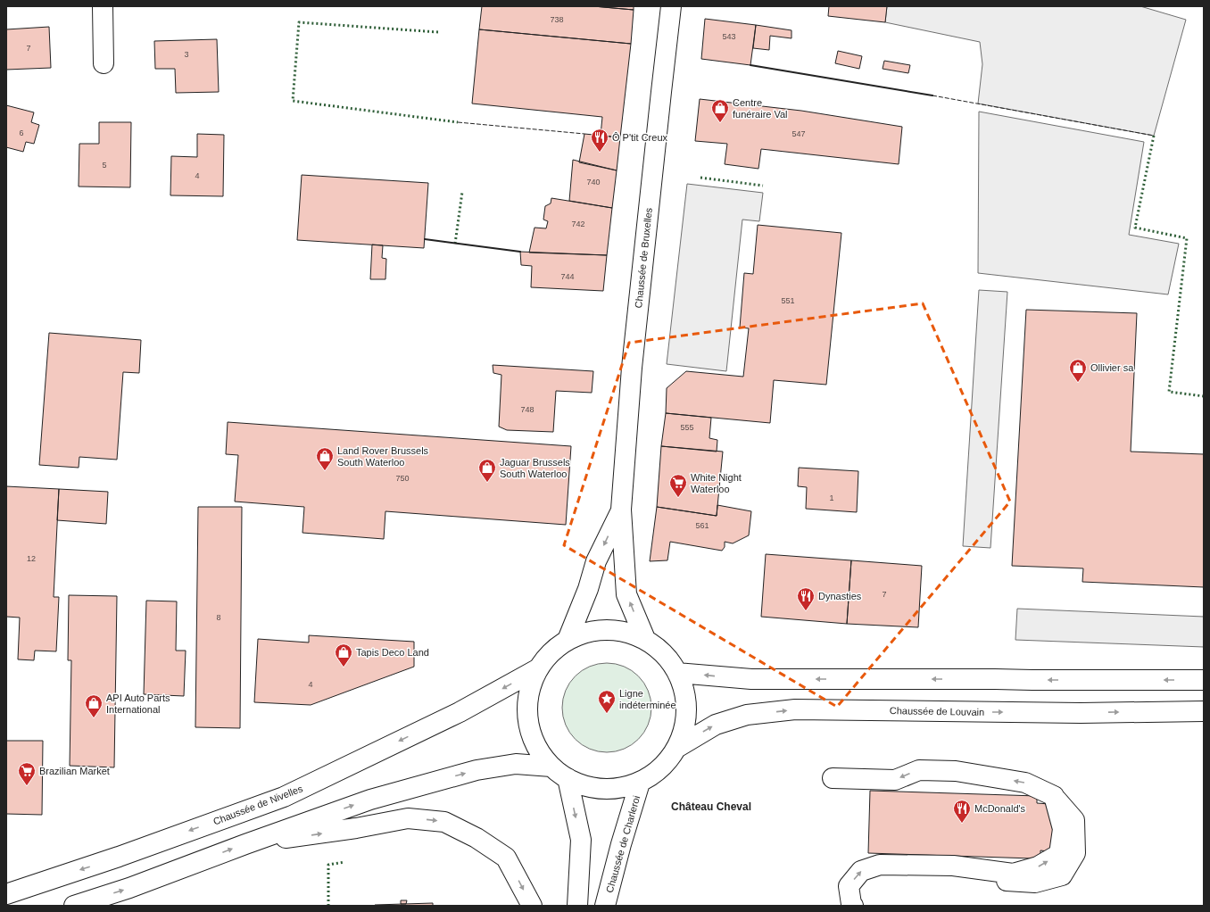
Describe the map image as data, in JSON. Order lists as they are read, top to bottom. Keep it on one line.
{"streets":{"main road":["Chaussée de Bruxelles","Chaussée de Louvain","Chaussée de Nivelles","Chaussée de Charleroi"]},"districts":["Château Cheval"],"places":{"shop":["Centre funéraire Val","Ollivier sa","Land Rover Brussels South Waterloo","Jaguar Brussels South Waterloo","Tapis Deco Land","API Auto Parts International"],"restaurant":["Ô P'tit Creux","Dynasties","McDonald's"],"supermarket":["White Night Waterloo","Brazilian Market"],"place":["Ligne indéterminée"]},"house_numbers":["738","543","7","3","6","547","5","4","740","742","744","551","748","555","750","1","561","12","7","8","4"]}
